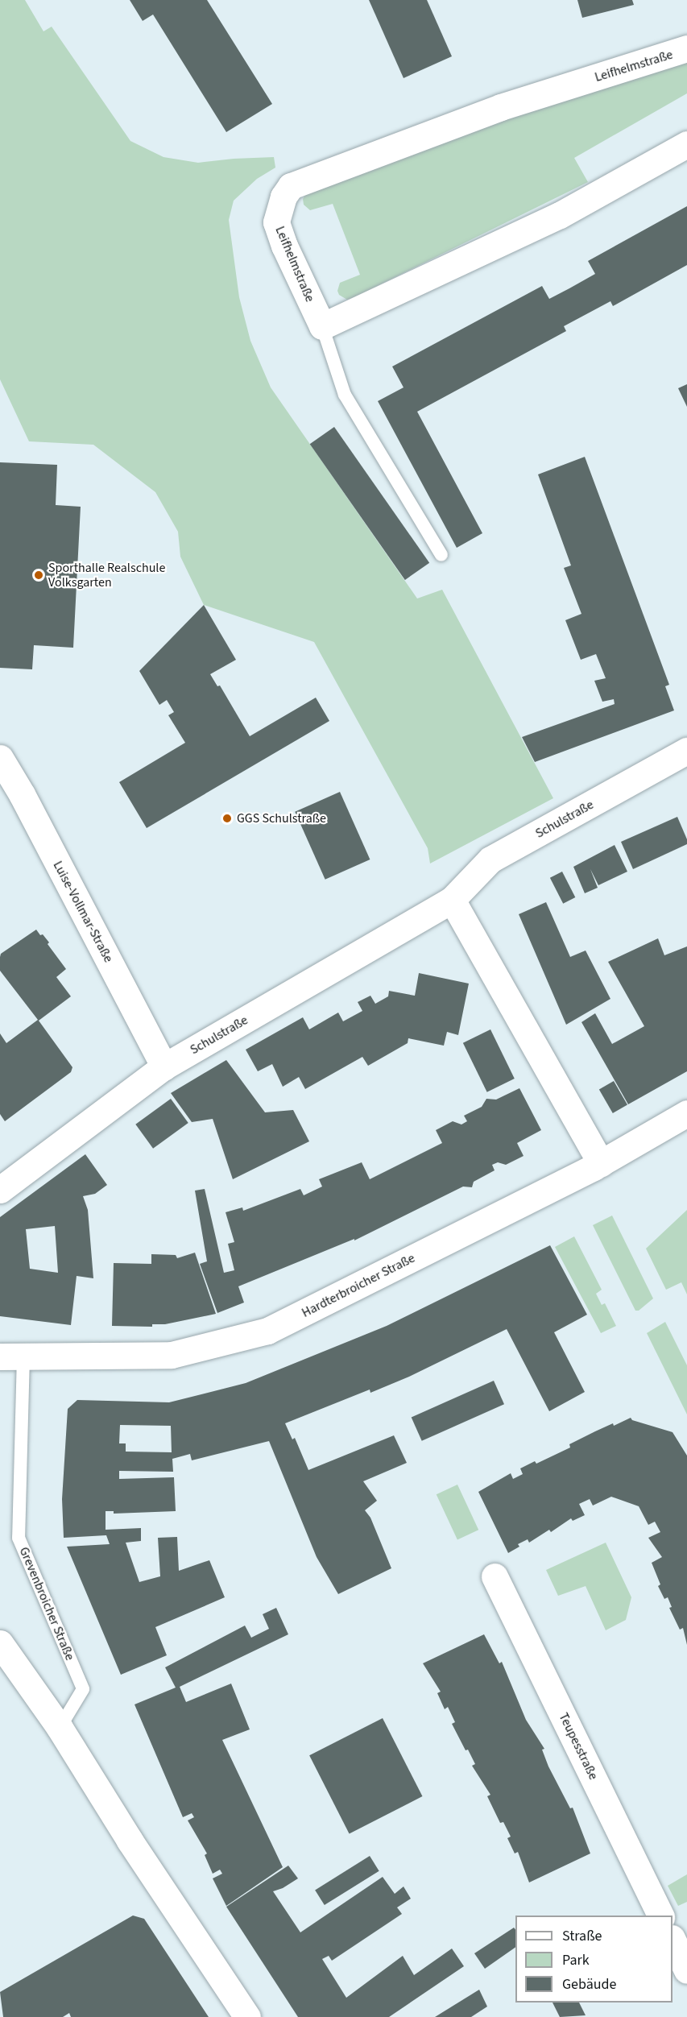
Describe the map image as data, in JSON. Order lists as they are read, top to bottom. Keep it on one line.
{"streets":{"street":["Leifhelmstraße","Schulstraße","Luise-Vollmar-Straße","Hardterbroicher Straße","Teupesstraße"],"lane":["Grevenbroicher Straße"]},"crossings":[["Schulstraße","Luise-Vollmar-Straße"],["Hardterbroicher Straße","Grevenbroicher Straße"]],"places":["Sporthalle Realschule Volksgarten","GGS Schulstraße"],"legend":["Straße","Park","Gebäude"]}
